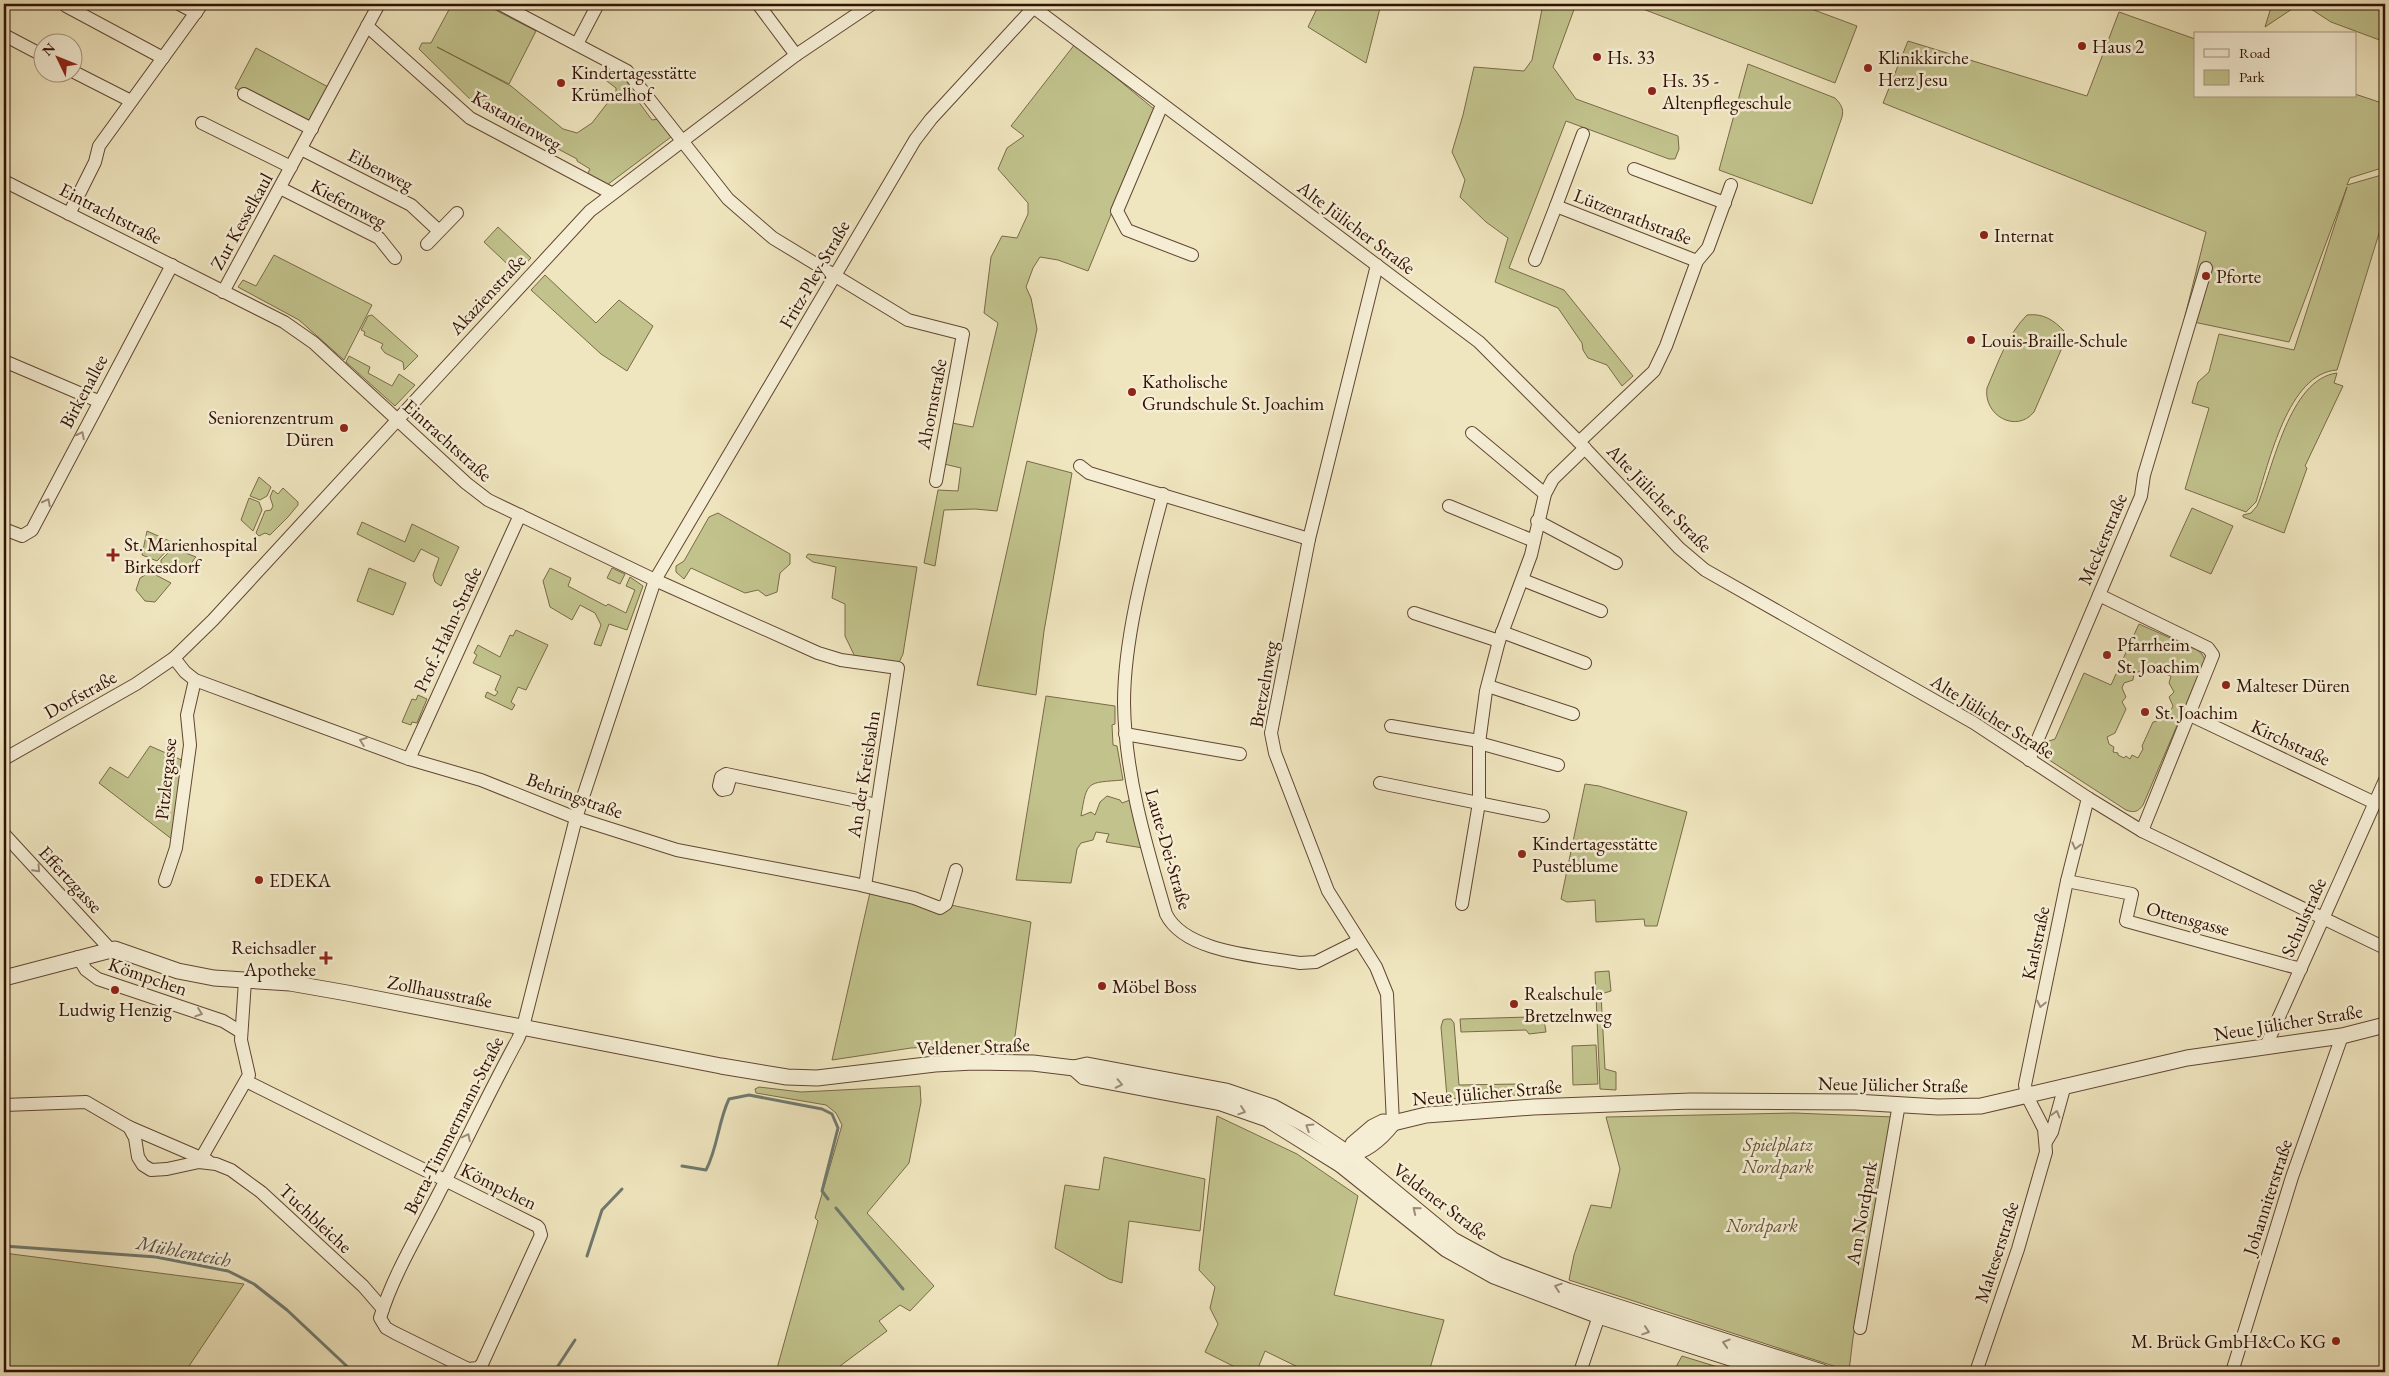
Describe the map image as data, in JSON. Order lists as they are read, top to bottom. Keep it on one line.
{"streets":{"street":["Kastanienweg","Eibenweg","Kiefernweg","Eintrachtstraße","Lützenrathstraße","Zur Kesselkaul","Alte Jülicher Straße","Fritz-Pley-Straße","Akazienstraße","Birkenallee","Ahornstraße","Meckerstraße","Prof.-Hahn-Straße","Bretzelnweg","Dorfstraße","Kirchstraße","An der Kreisbahn","Pitzlergasse","Behringstraße","Laute-Dei-Straße","Effertzgasse","Schulstraße","Ottensgasse","Karlstraße","Kömpchen","Zollhausstraße","Neue Jülicher Straße","Veldener Straße","Berta-Timmermann-Straße","Johanniterstraße","Am Nordpark","Tuchbleiche","Malteserstraße"]},"crossings":[["Kastanienweg","Zur Kesselkaul"],["Kastanienweg","Akazienstraße"],["Eibenweg","Zur Kesselkaul"],["Kiefernweg","Zur Kesselkaul"],["Eintrachtstraße","Zur Kesselkaul"],["Eintrachtstraße","Fritz-Pley-Straße"],["Eintrachtstraße","Akazienstraße"],["Eintrachtstraße","Birkenallee"],["Eintrachtstraße","Prof.-Hahn-Straße"],["Eintrachtstraße","An der Kreisbahn"],["Eintrachtstraße","Berta-Timmermann-Straße"],["Lützenrathstraße","Alte Jülicher Straße"],["Alte Jülicher Straße","Fritz-Pley-Straße"],["Alte Jülicher Straße","Meckerstraße"],["Alte Jülicher Straße","Bretzelnweg"],["Alte Jülicher Straße","Schulstraße"],["Alte Jülicher Straße","Karlstraße"],["Fritz-Pley-Straße","Ahornstraße"],["Fritz-Pley-Straße","Berta-Timmermann-Straße"],["Akazienstraße","Ahornstraße"],["Akazienstraße","Dorfstraße"],["Akazienstraße","Behringstraße"],["Prof.-Hahn-Straße","Behringstraße"],["Bretzelnweg","Laute-Dei-Straße"],["Bretzelnweg","Neue Jülicher Straße"],["Dorfstraße","Behringstraße"],["Kirchstraße","Schulstraße"],["An der Kreisbahn","Behringstraße"],["Pitzlergasse","Behringstraße"],["Behringstraße","Berta-Timmermann-Straße"],["Effertzgasse","Zollhausstraße"],["Schulstraße","Ottensgasse"],["Schulstraße","Neue Jülicher Straße"],["Ottensgasse","Karlstraße"],["Karlstraße","Neue Jülicher Straße"],["Karlstraße","Malteserstraße"],["Kömpchen","Zollhausstraße"],["Kömpchen","Berta-Timmermann-Straße"],["Kömpchen","Tuchbleiche"],["Zollhausstraße","Veldener Straße"],["Zollhausstraße","Berta-Timmermann-Straße"],["Neue Jülicher Straße","Veldener Straße"],["Neue Jülicher Straße","Johanniterstraße"],["Neue Jülicher Straße","Am Nordpark"],["Neue Jülicher Straße","Malteserstraße"],["Berta-Timmermann-Straße","Tuchbleiche"]],"one_way":["Birkenallee","Effertzgasse","Karlstraße"],"water":["Mühlenteich"],"parks":["Spielplatz Nordpark","Nordpark"],"places":{"other":["Haus 2","Hs. 33","Klinikkirche Herz Jesu","Kindertagesstätte Krümelhof","Hs. 35 - Altenpflegeschule","Internat","Pforte","Louis-Braille-Schule","Katholische Grundschule St. Joachim","Seniorenzentrum Düren","Pfarrheim St. Joachim","Malteser Düren","St. Joachim","Kindertagesstätte Pusteblume","EDEKA","Möbel Boss","Ludwig Henzig","Realschule Bretzelnweg","M. Brück GmbH&Co KG"],"health":["St. Marienhospital Birkesdorf","Reichsadler Apotheke"]},"legend":["Road","Park"],"north":"top left"}
